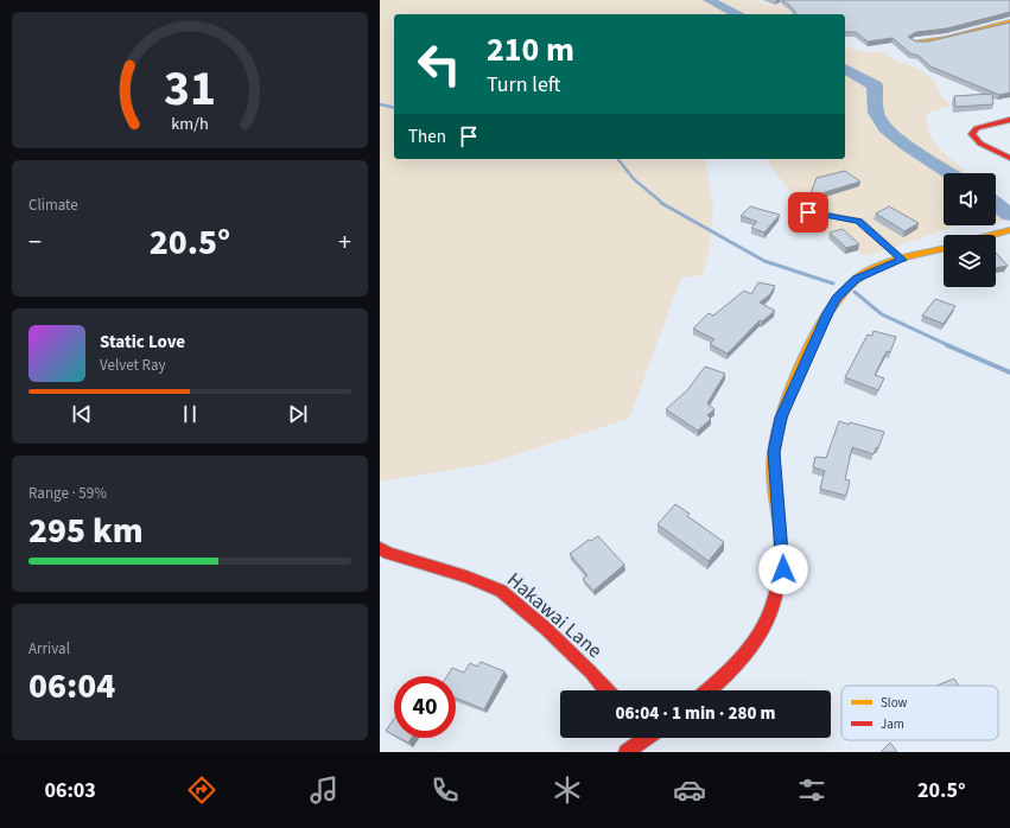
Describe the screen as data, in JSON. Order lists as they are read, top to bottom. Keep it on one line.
{"streets":{"street":["Hakawai Lane"]},"legend":["Slow","Jam"],"page":{"turn":["210 m","Turn left"],"then":"Then","tile":["Climate",["Range · 59%","295 km"],["Arrival","06:04"]],"heat":["−","20.5°","+"],"song":["Static Love","Velvet Ray"],"limit":"40","trip":"06:04 · 1 min · 280 m","tabs":["06:03","20.5°"],"gauge":["31","km/h"]}}
